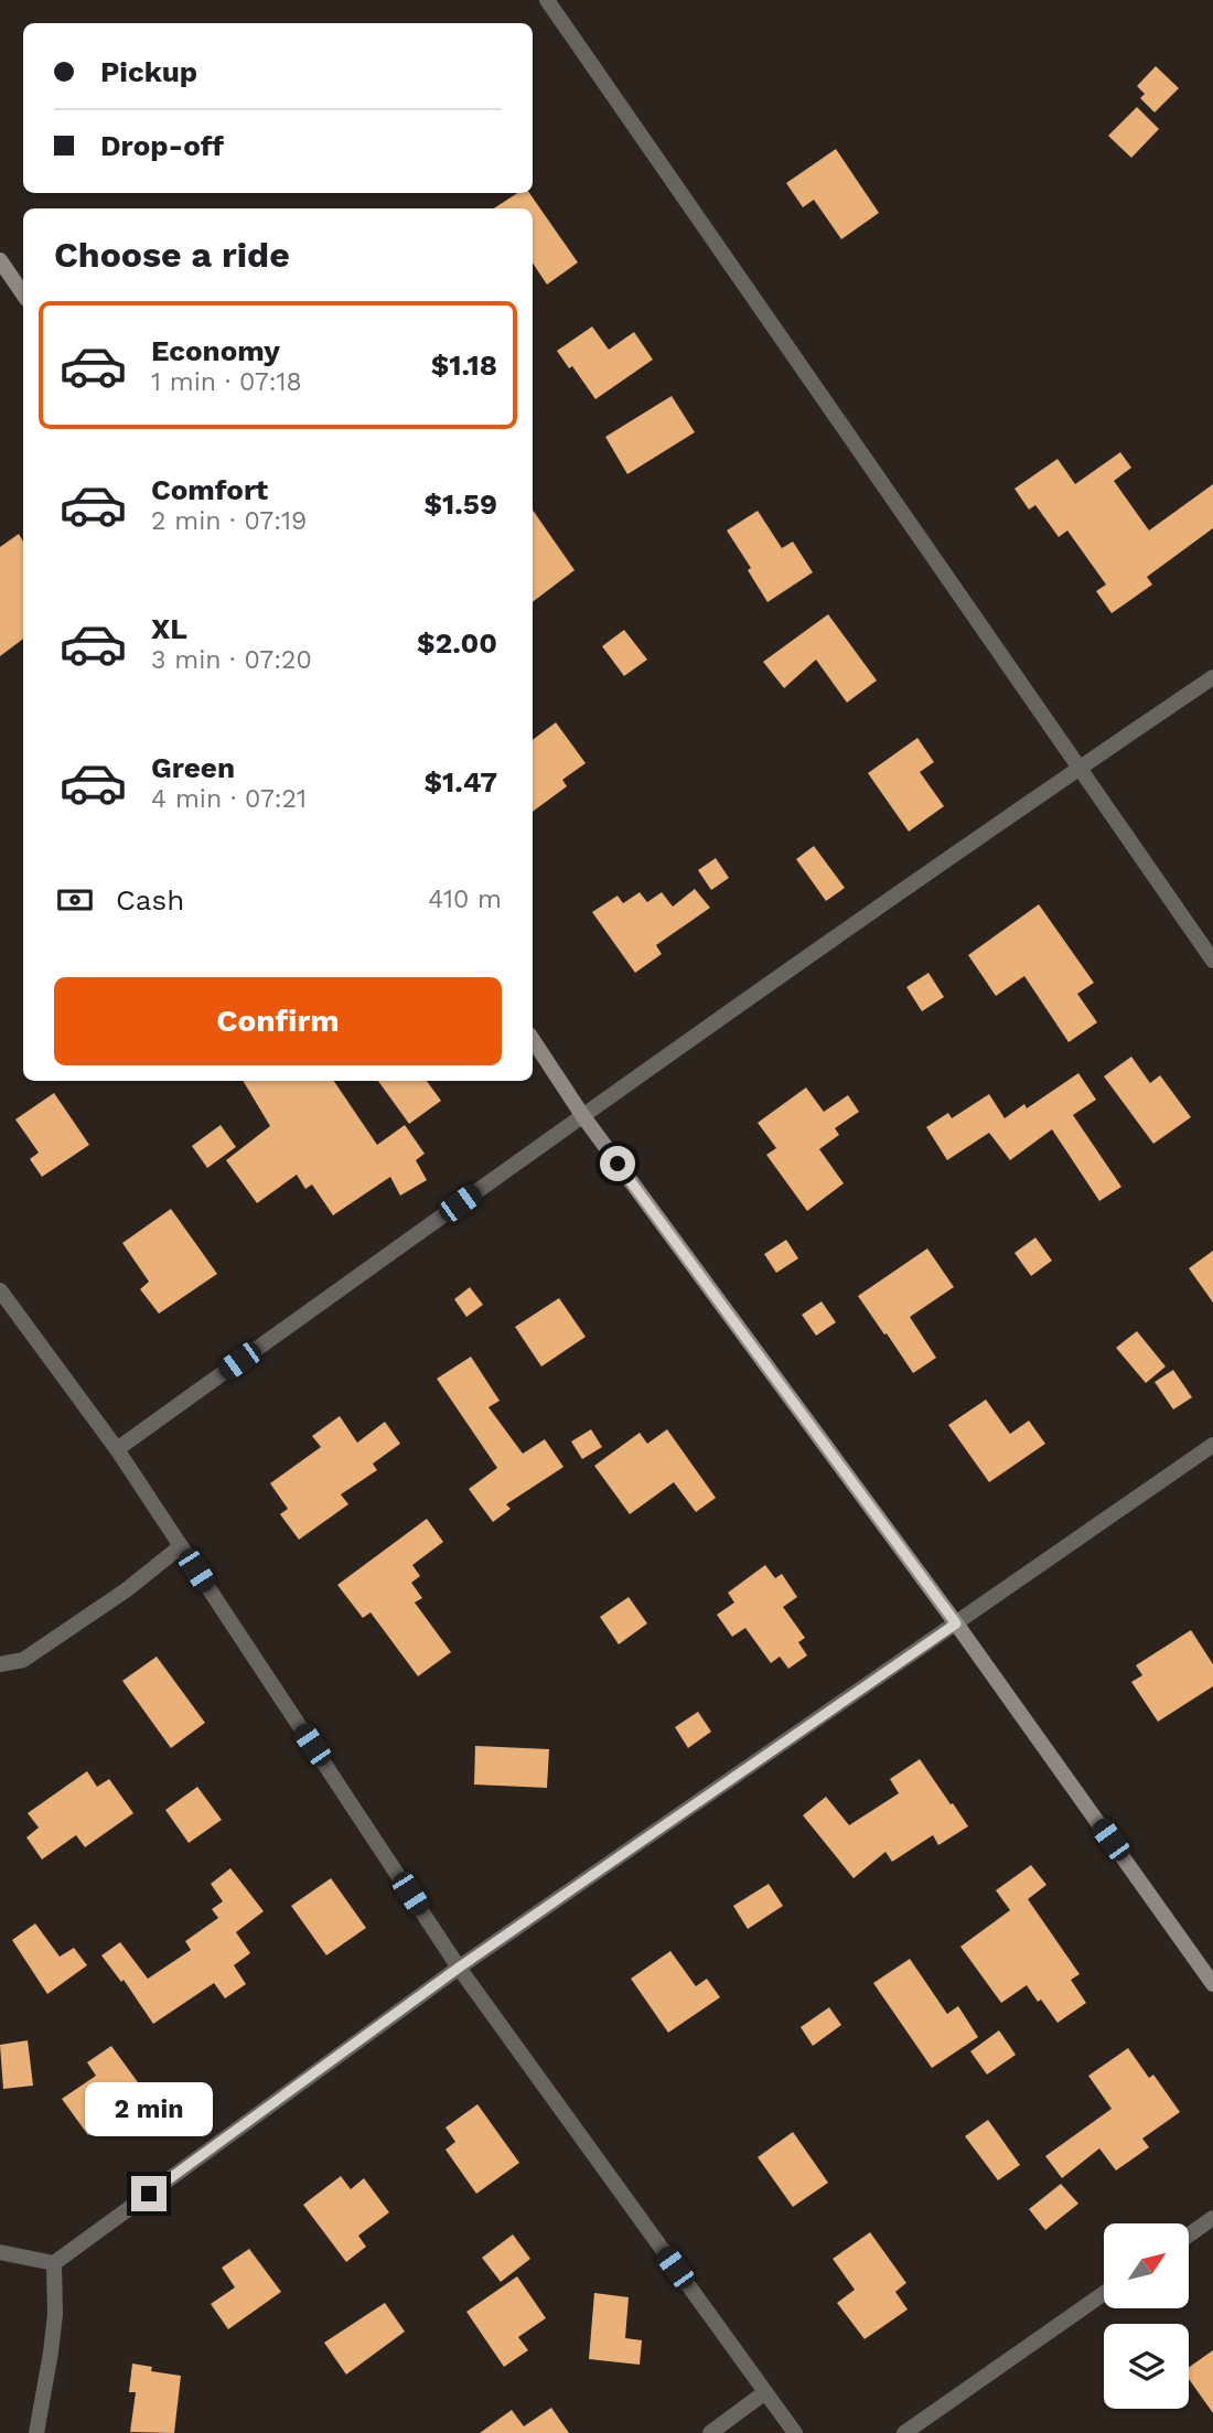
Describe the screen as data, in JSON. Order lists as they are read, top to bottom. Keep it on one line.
{"north":"top right","page":{"banner":["Pickup","Drop-off"],"heading":"Choose a ride","list":[{"name":"Economy","note":"1 min · 07:18","value":"$1.18"},{"name":"Comfort","note":"2 min · 07:19","value":"$1.59"},{"name":"XL","note":"3 min · 07:20","value":"$2.00"},{"name":"Green","note":"4 min · 07:21","value":"$1.47"}],"pay":["Cash","410 m"],"buttons":"Confirm","bubble":"2 min"}}
